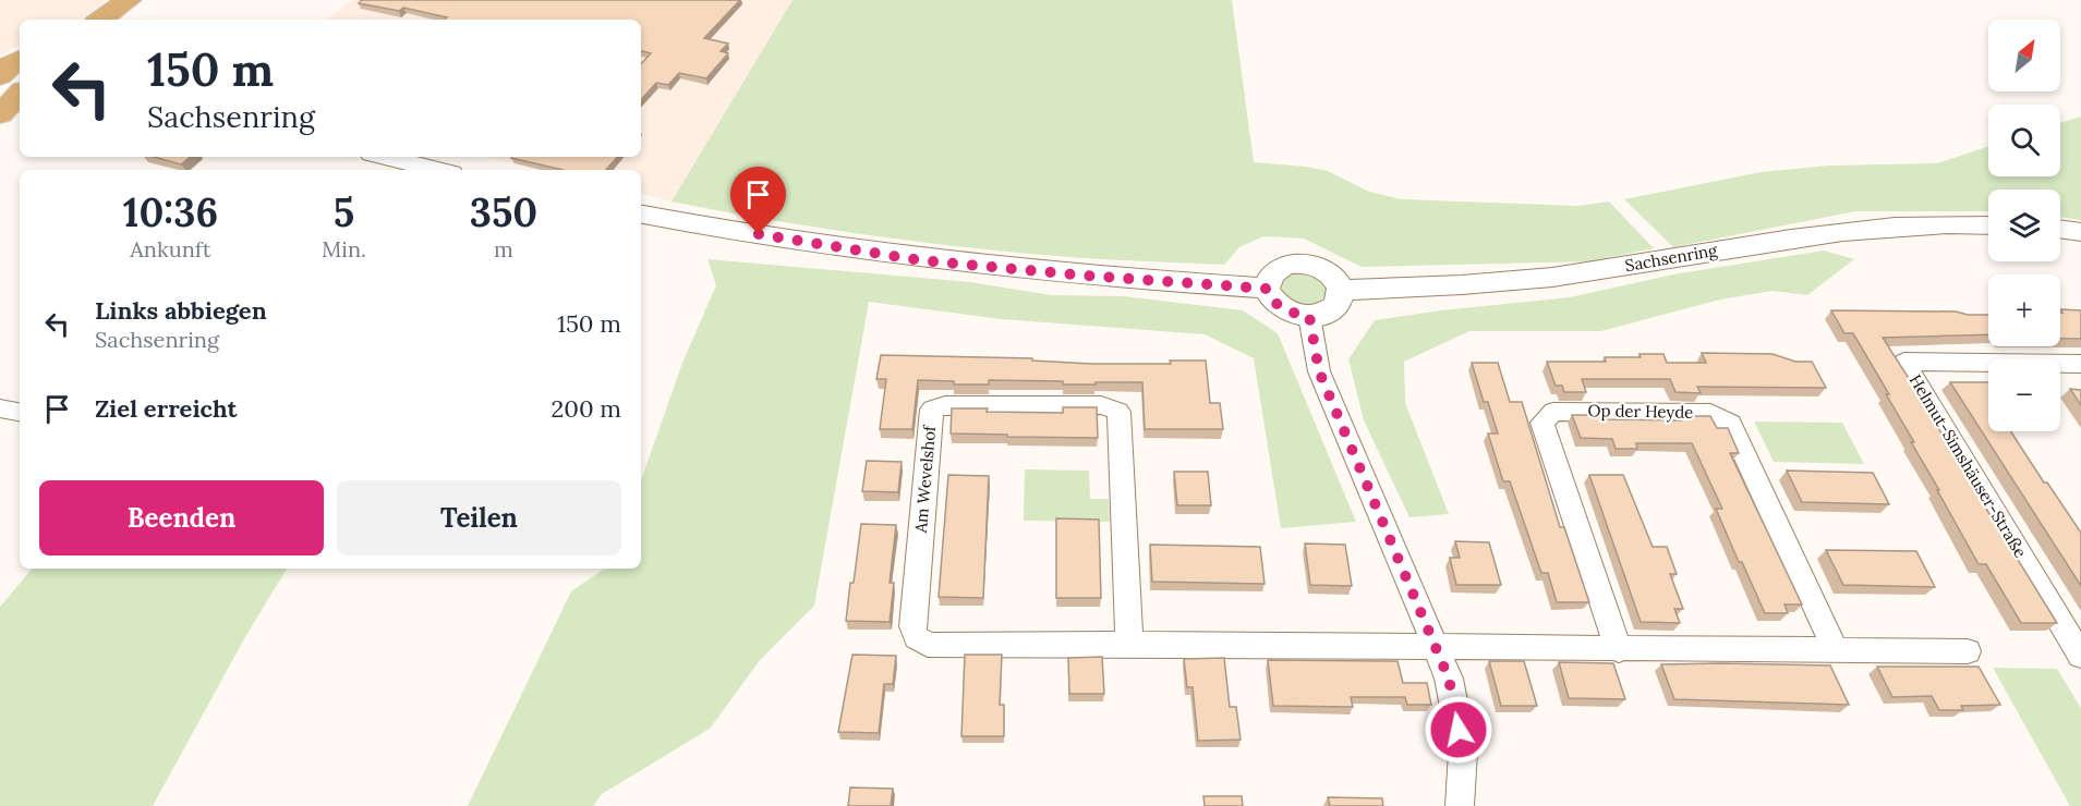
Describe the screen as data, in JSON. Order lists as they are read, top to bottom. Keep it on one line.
{"streets":{"street":["Sachsenring","Op der Heyde","Helmut-Simshäuser-Straße","Am Wevelshof"]},"north":"top right","page":{"map_buttons":["+","−"],"turn":["150 m","Sachsenring"],"eta":["10:36","Ankunft","5","Min.","350","m"],"list":[{"name":"Links abbiegen","note":"Sachsenring","value":"150 m"},{"name":"Ziel erreicht","value":"200 m"}],"buttons":["Beenden","Teilen"]}}
